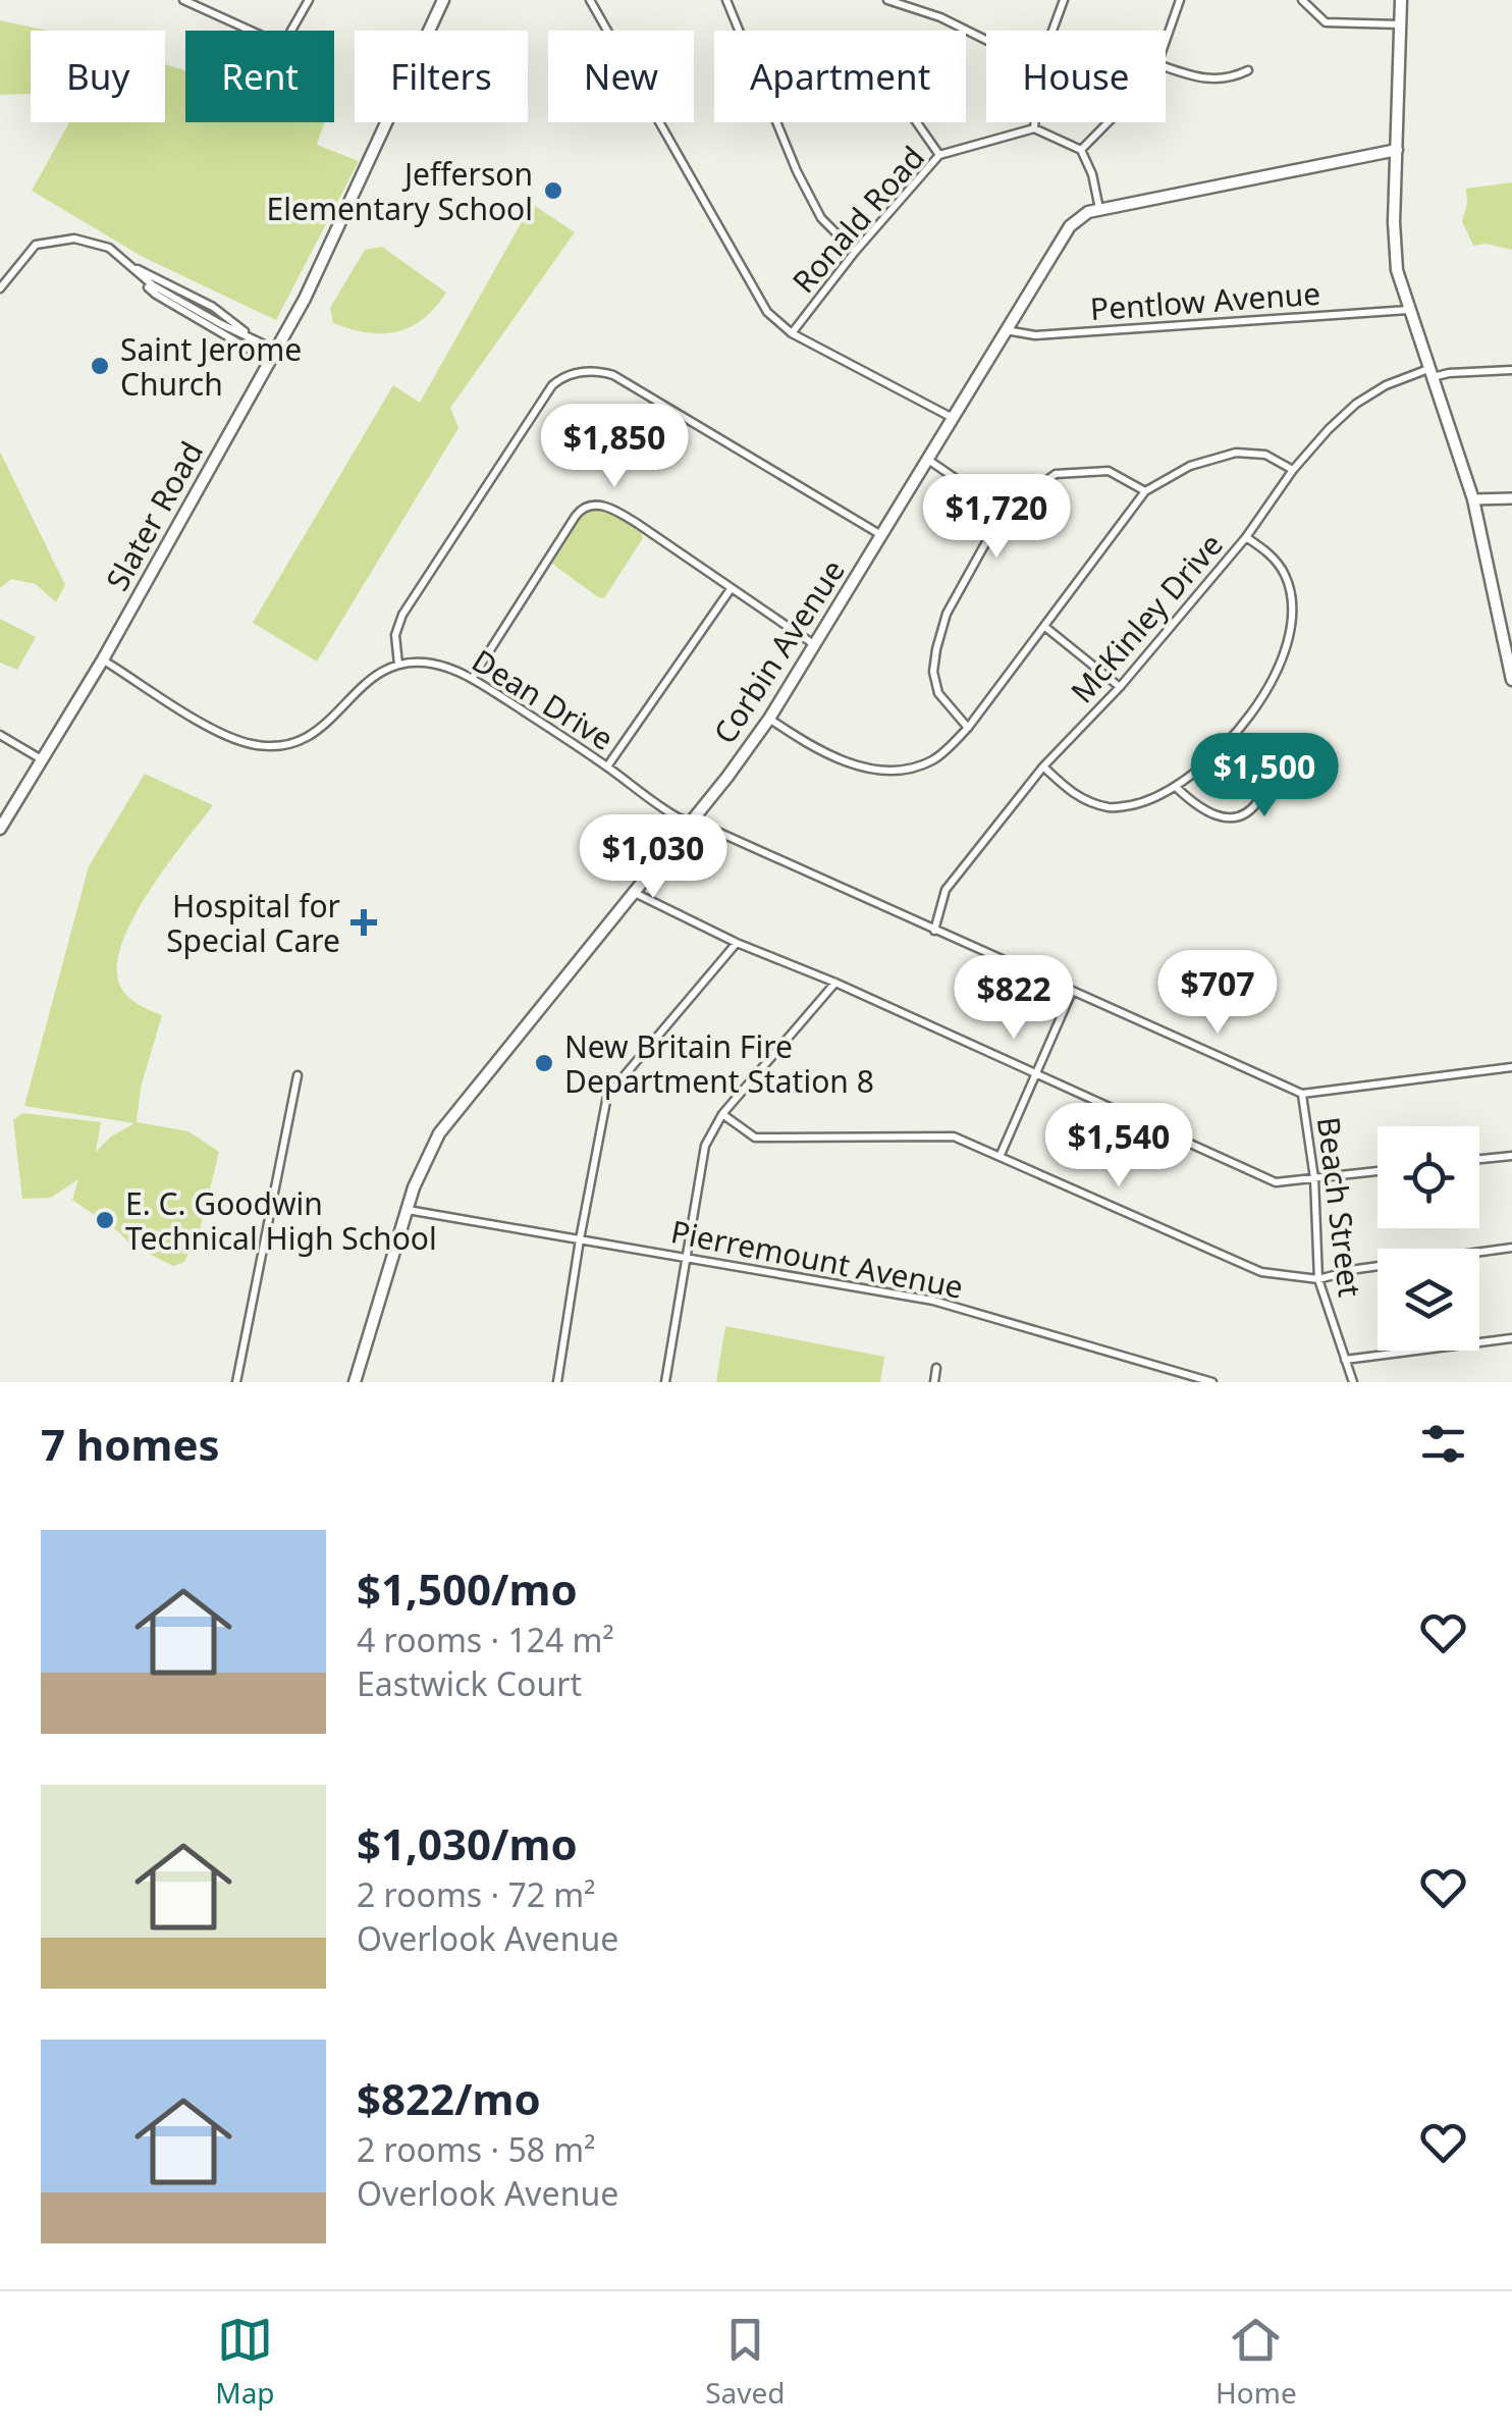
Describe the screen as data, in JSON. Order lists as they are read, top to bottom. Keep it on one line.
{"streets":{"main road":["Slater Road","Corbin Avenue"],"street":["Ronald Road","Pentlow Avenue","McKinley Drive","Dean Drive","Beach Street","Pierremount Avenue"]},"crossings":[["Pentlow Avenue","Corbin Avenue"],["McKinley Drive","Dean Drive"],["Corbin Avenue","Dean Drive"],["Corbin Avenue","Pierremount Avenue"],["Dean Drive","Beach Street"]],"places":{"other":["Jefferson Elementary School","Saint Jerome Church","New Britain Fire Department Station 8","E. C. Goodwin Technical High School"],"health":["Hospital for Special Care"]},"page":{"chip":["Buy","Rent","Filters","New","Apartment","House"],"price":["$1,850","$1,720","$1,500","$1,030","$707","$822","$1,540"],"heading":"7 homes","list":[{"name":"$1,500/mo","note":"4 rooms · 124 m² · Eastwick Court"},{"name":"$1,030/mo","note":"2 rooms · 72 m² · Overlook Avenue"},{"name":"$822/mo","note":"2 rooms · 58 m² · Overlook Avenue"}],"tabs":["Map","Saved","Home"]}}
